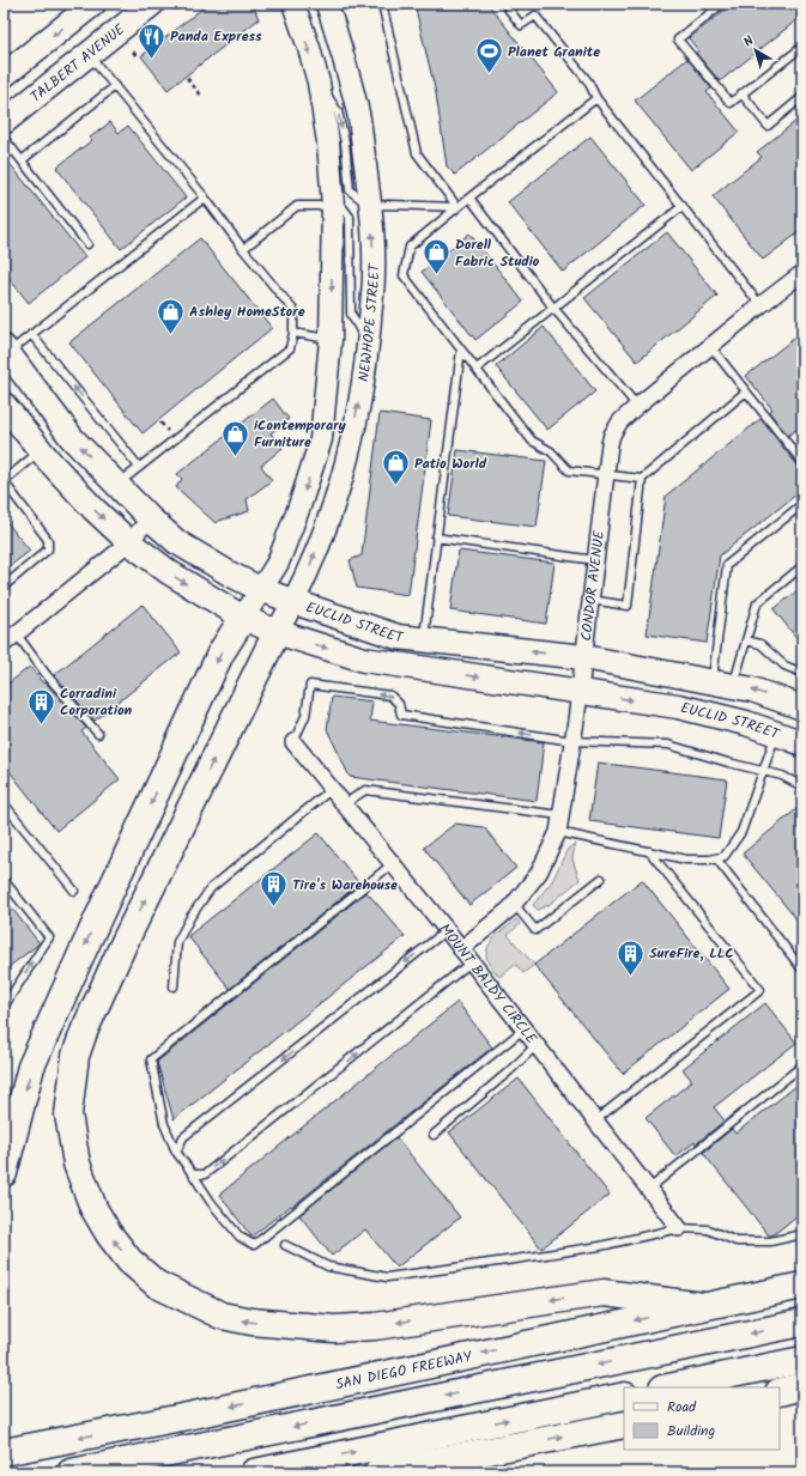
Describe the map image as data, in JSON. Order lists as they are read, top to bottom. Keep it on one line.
{"streets":{"highway":["SAN DIEGO FREEWAY"],"main road":["TALBERT AVENUE","EUCLID STREET"],"street":["NEWHOPE STREET","CONDOR AVENUE","MOUNT BALDY CIRCLE"]},"crossings":[["NEWHOPE STREET","EUCLID STREET"],["CONDOR AVENUE","EUCLID STREET"],["CONDOR AVENUE","MOUNT BALDY CIRCLE"]],"places":{"restaurant":["Panda Express"],"sports":["Planet Granite"],"shop":["Dorell Fabric Studio","Ashley HomeStore","iContemporary Furniture","Patio World"],"building":["Corradini Corporation","Tire's Warehouse","SureFire, LLC"]},"legend":["Road","Building"],"north":"top left"}
